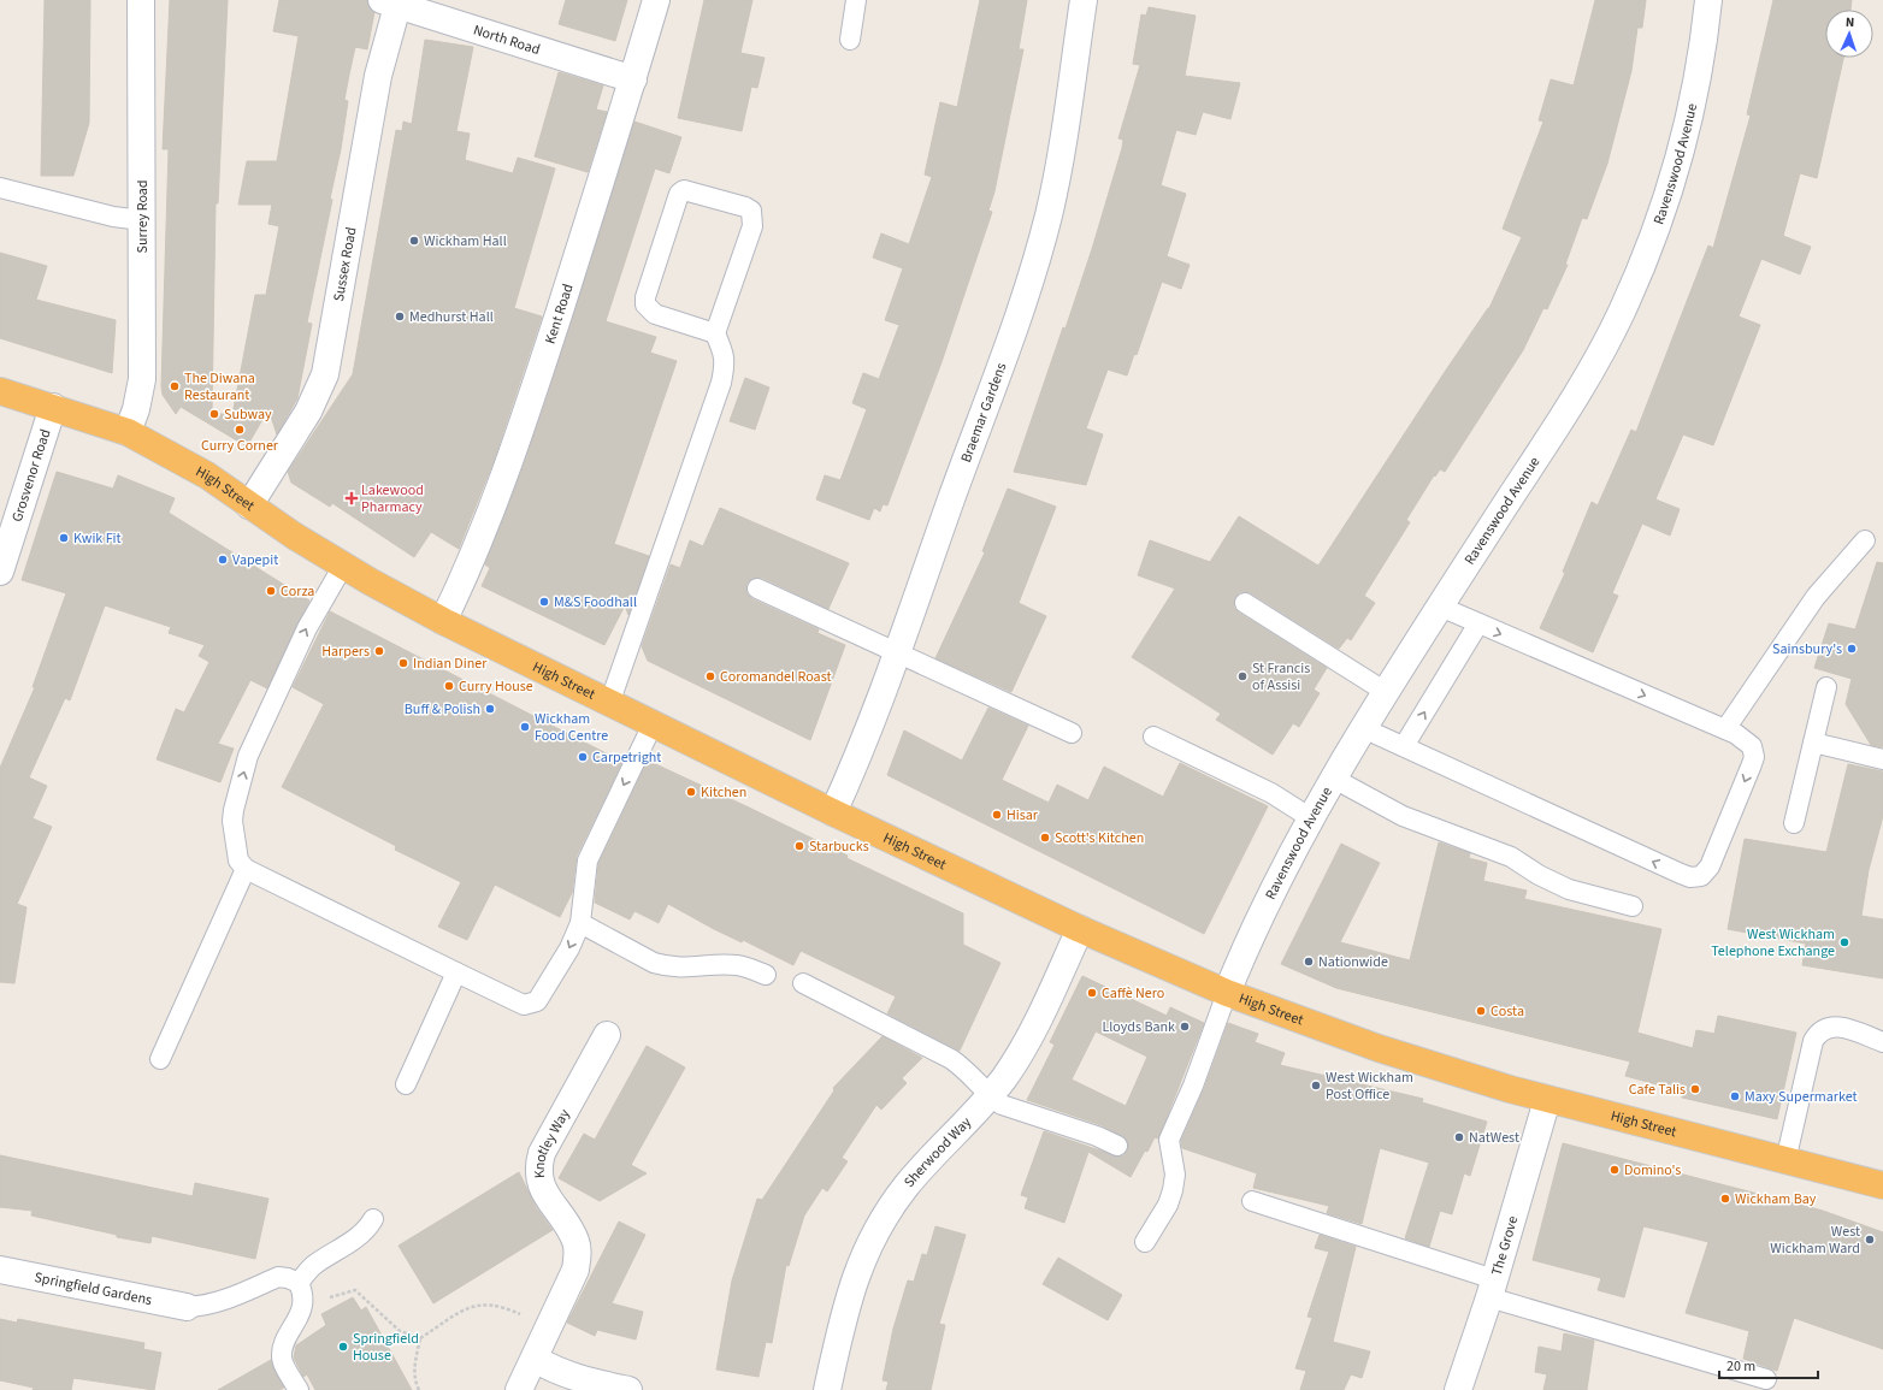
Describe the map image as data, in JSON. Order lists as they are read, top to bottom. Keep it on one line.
{"streets":{"highway":["High Street"],"street":["North Road","Ravenswood Avenue","Surrey Road","Sussex Road","Kent Road","Braemar Gardens","Grosvenor Road","Knotley Way","Sherwood Way","The Grove","Springfield Gardens"]},"crossings":[["North Road","Sussex Road"],["North Road","Kent Road"],["Ravenswood Avenue","High Street"],["Surrey Road","High Street"],["Sussex Road","High Street"],["Kent Road","High Street"],["Braemar Gardens","High Street"],["Grosvenor Road","High Street"],["High Street","Sherwood Way"],["High Street","The Grove"]],"places":{"other":["Wickham Hall","Medhurst Hall","The Diwana Restaurant","Subway","Curry Corner","Kwik Fit","Vapepit","Corza","M&S Foodhall","Sainsbury's","Harpers","Indian Diner","Coromandel Roast","St Francis of Assisi","Curry House","Buff & Polish","Wickham Food Centre","Carpetright","Kitchen","Hisar","Scott's Kitchen","Starbucks","West Wickham Telephone Exchange","Nationwide","Caffè Nero","Costa","Lloyds Bank","West Wickham Post Office","Cafe Talis","Maxy Supermarket","NatWest","Domino's","Wickham Bay","West Wickham Ward","Springfield House"],"health":["Lakewood Pharmacy"]},"scale_bar":"20 m","north":"top"}
